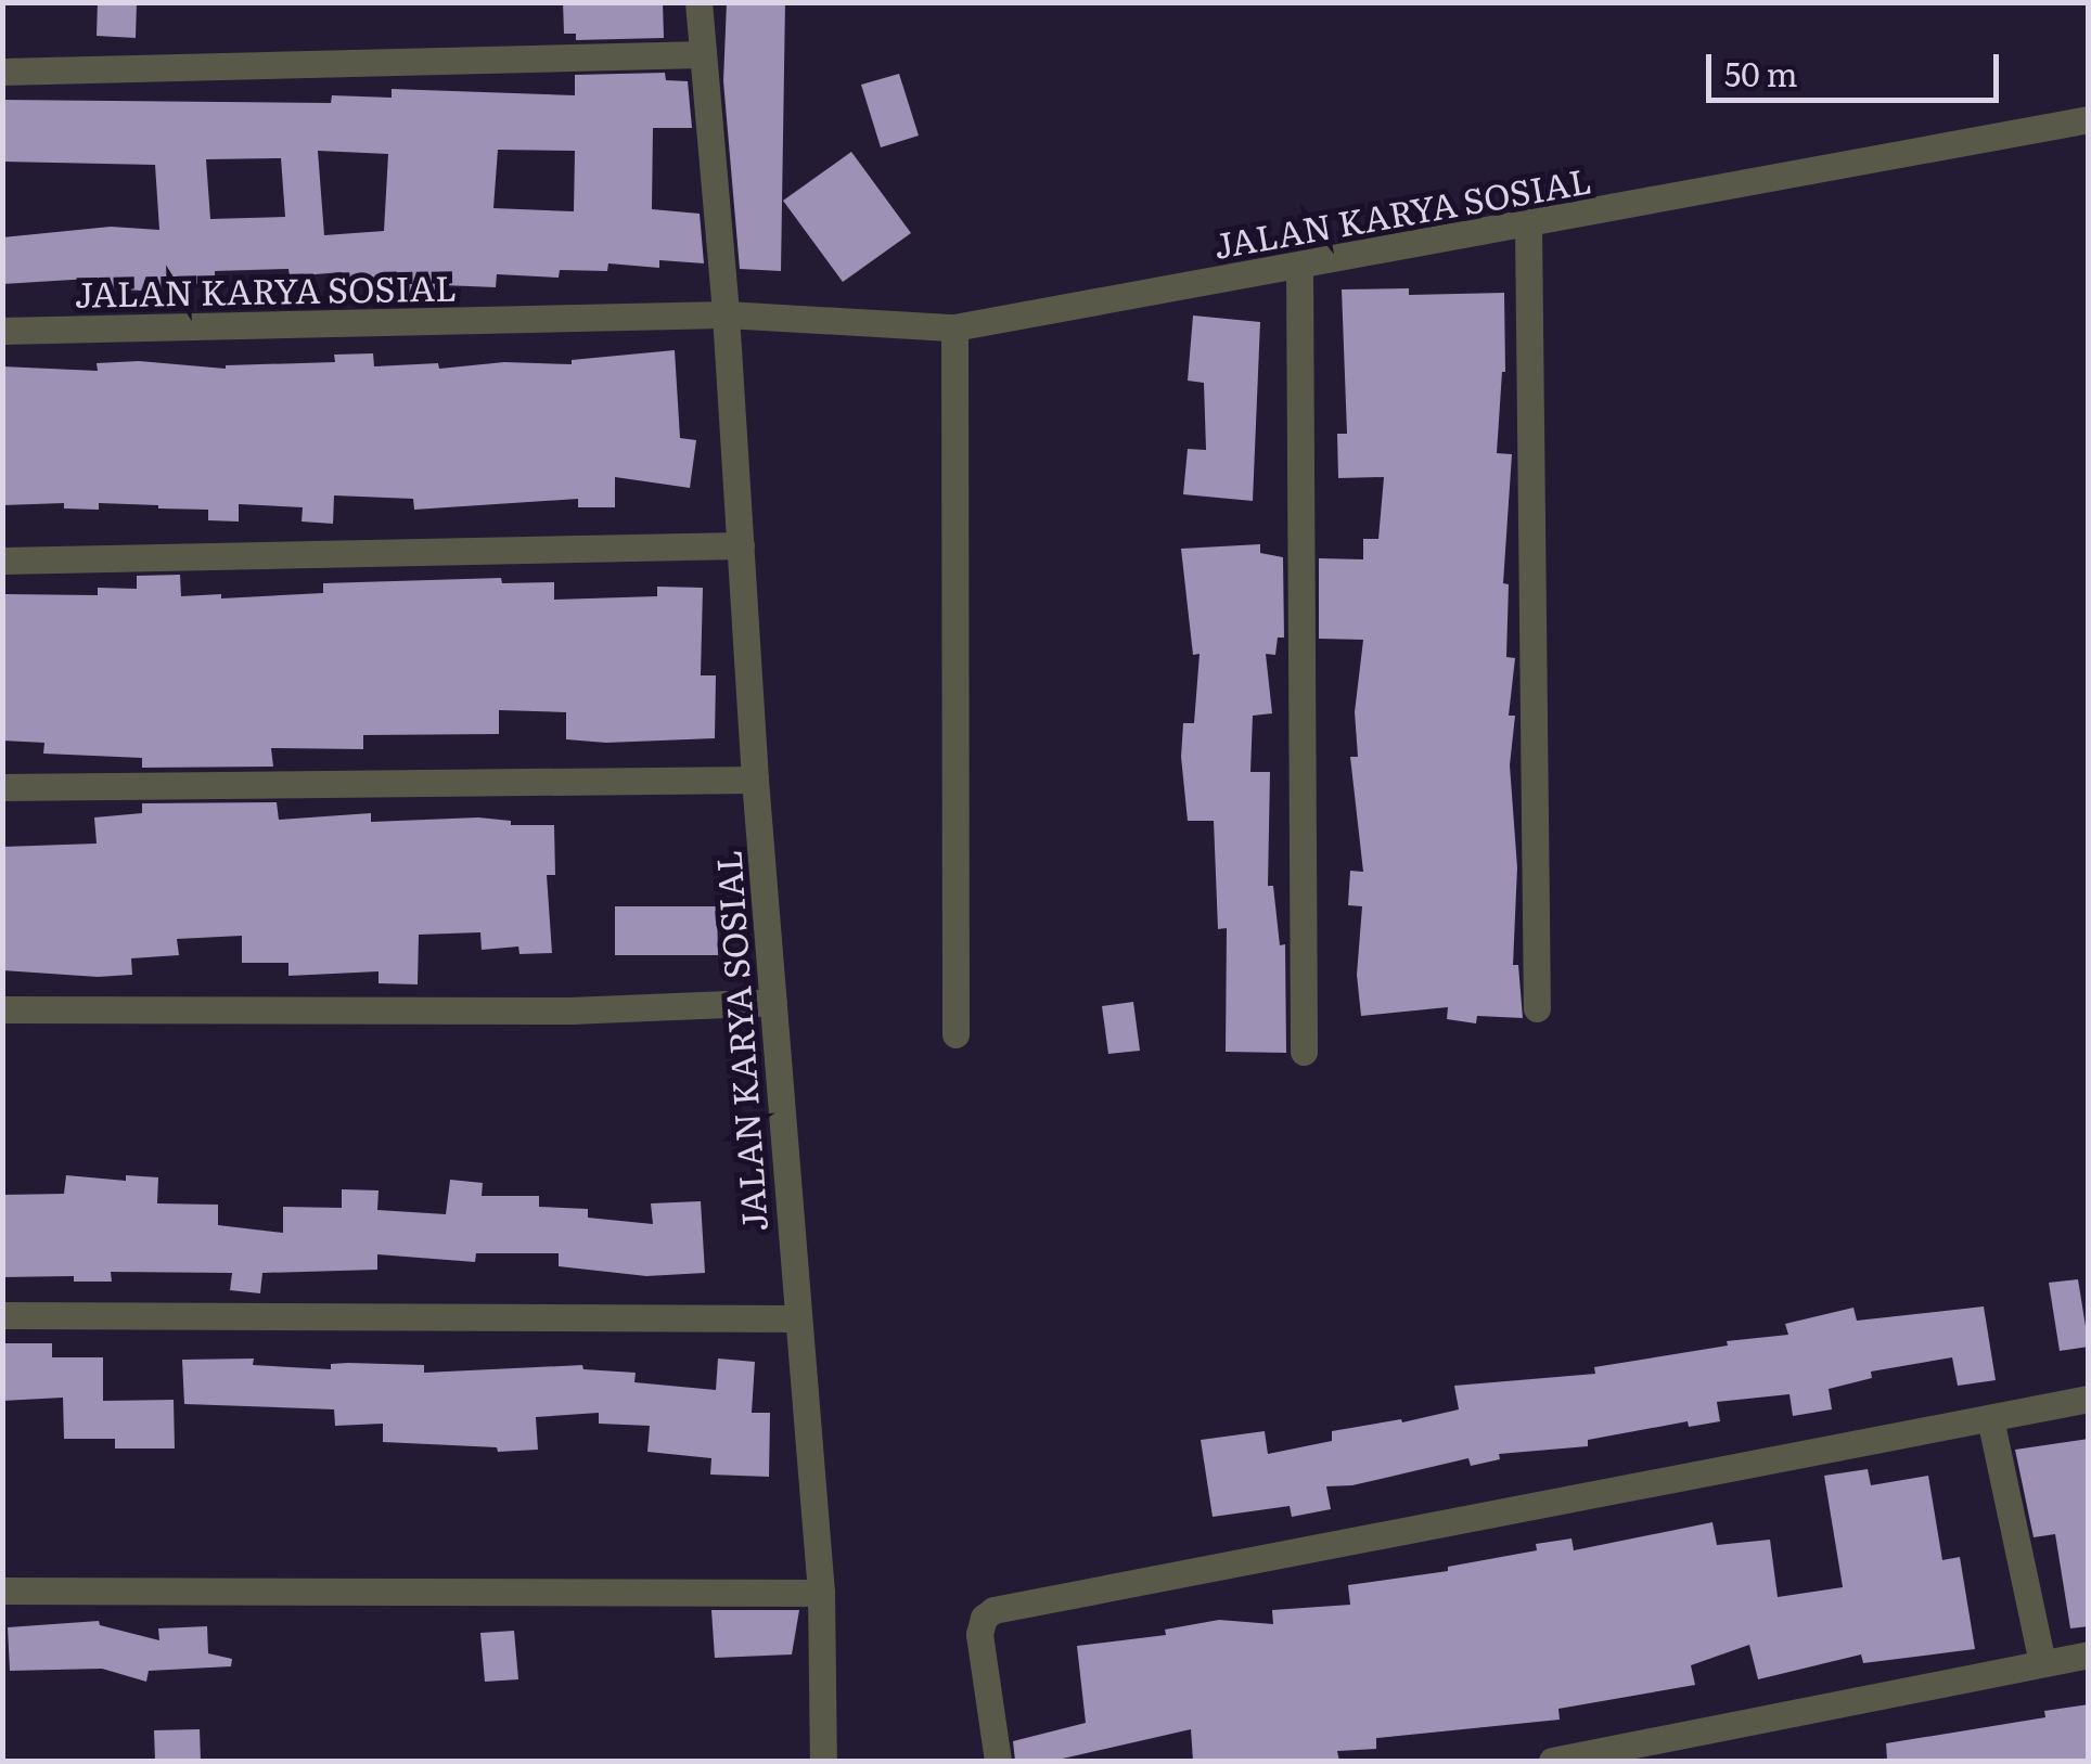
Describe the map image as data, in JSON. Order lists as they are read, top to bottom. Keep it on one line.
{"streets":{"street":["JALAN KARYA SOSIAL"]},"scale_bar":"50 m"}
